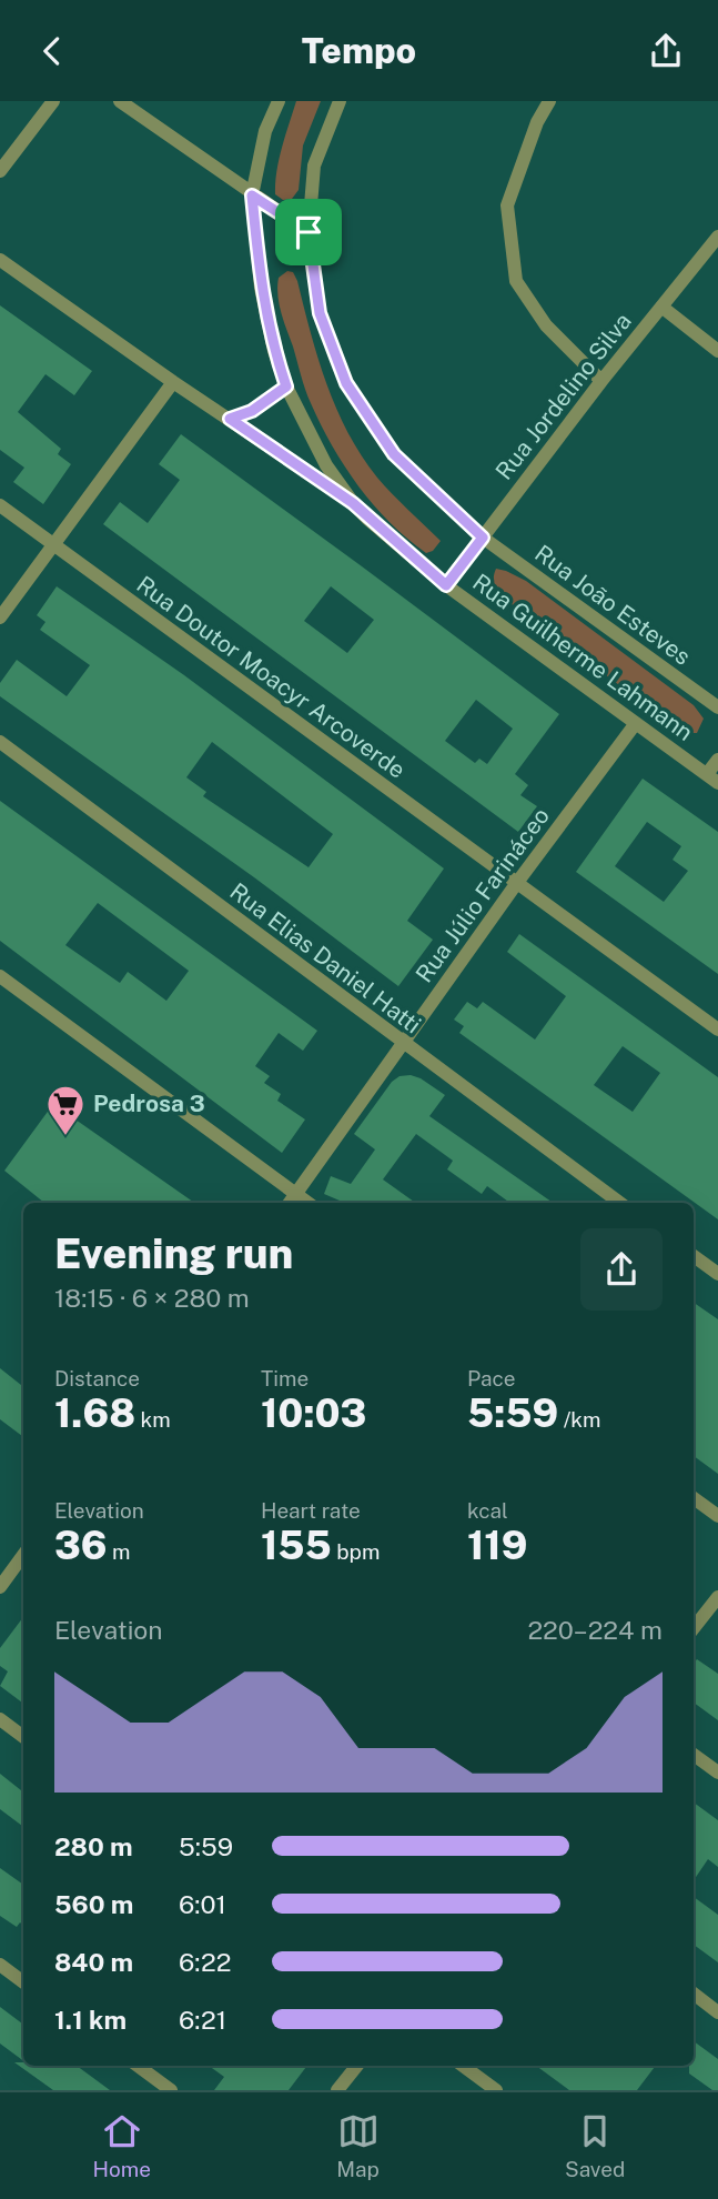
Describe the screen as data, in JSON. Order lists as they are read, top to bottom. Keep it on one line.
{"streets":{"street":["Rua Jordelino Silva","Rua João Esteves","Rua Guilherme Lahmann","Rua Doutor Moacyr Arcoverde","Rua Júlio Farináceo","Rua Elias Daniel Hatti"]},"crossings":[["Rua Jordelino Silva","Rua João Esteves"],["Rua Jordelino Silva","Rua Guilherme Lahmann"],["Rua Guilherme Lahmann","Rua Júlio Farináceo"],["Rua Doutor Moacyr Arcoverde","Rua Júlio Farináceo"],["Rua Júlio Farináceo","Rua Elias Daniel Hatti"]],"places":{"supermarket":["Pedrosa 3"]},"page":{"header":"Tempo","heading":["Evening run","18:15 · 6 × 280 m"],"stats":[["Distance","1.68 km"],["Time","10:03"],["Pace","5:59 /km"],["Elevation","36 m"],["Heart rate","155 bpm"],["kcal","119"]],"chart":["Elevation","220–224 m"],"list":[{"name":"280 m","note":"5:59"},{"name":"560 m","note":"6:01"},{"name":"840 m","note":"6:22"},{"name":"1.1 km","note":"6:21"}],"tabs":["Home","Map","Saved"]}}
